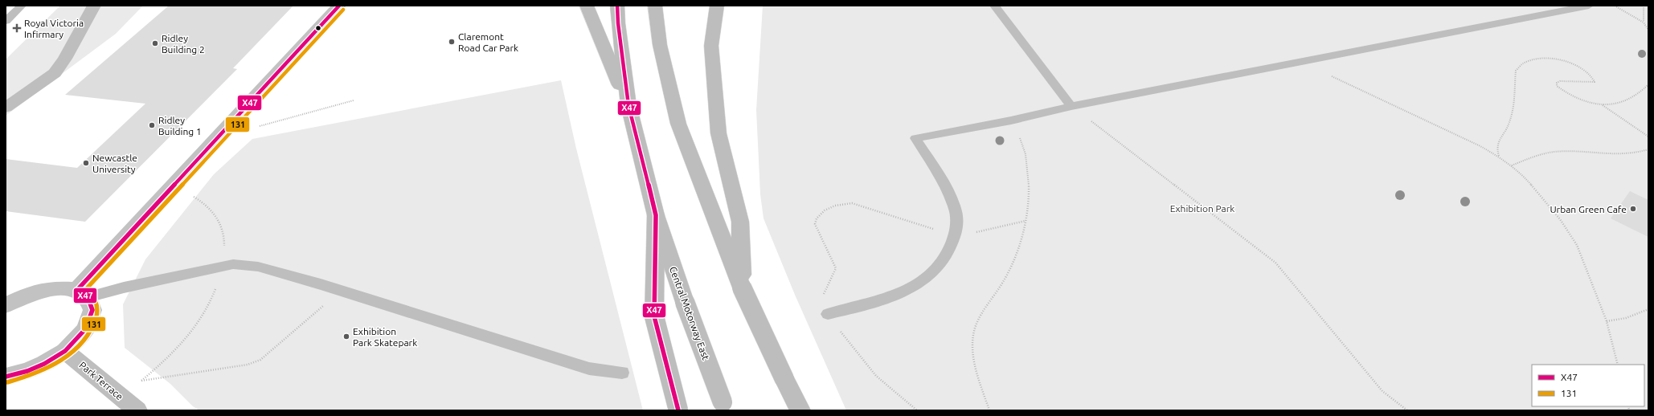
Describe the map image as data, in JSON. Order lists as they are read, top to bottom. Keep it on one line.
{"streets":{"highway":["Central Motorway East"],"street":["Park Terrace"]},"parks":["Exhibition Park"],"places":{"health":["Royal Victoria Infirmary"],"other":["Claremont Road Car Park","Ridley Building 2","Ridley Building 1","Newcastle University","Urban Green Cafe","Exhibition Park Skatepark"]},"lines":["transit line X47","transit line 131"],"legend":["X47","131"]}
